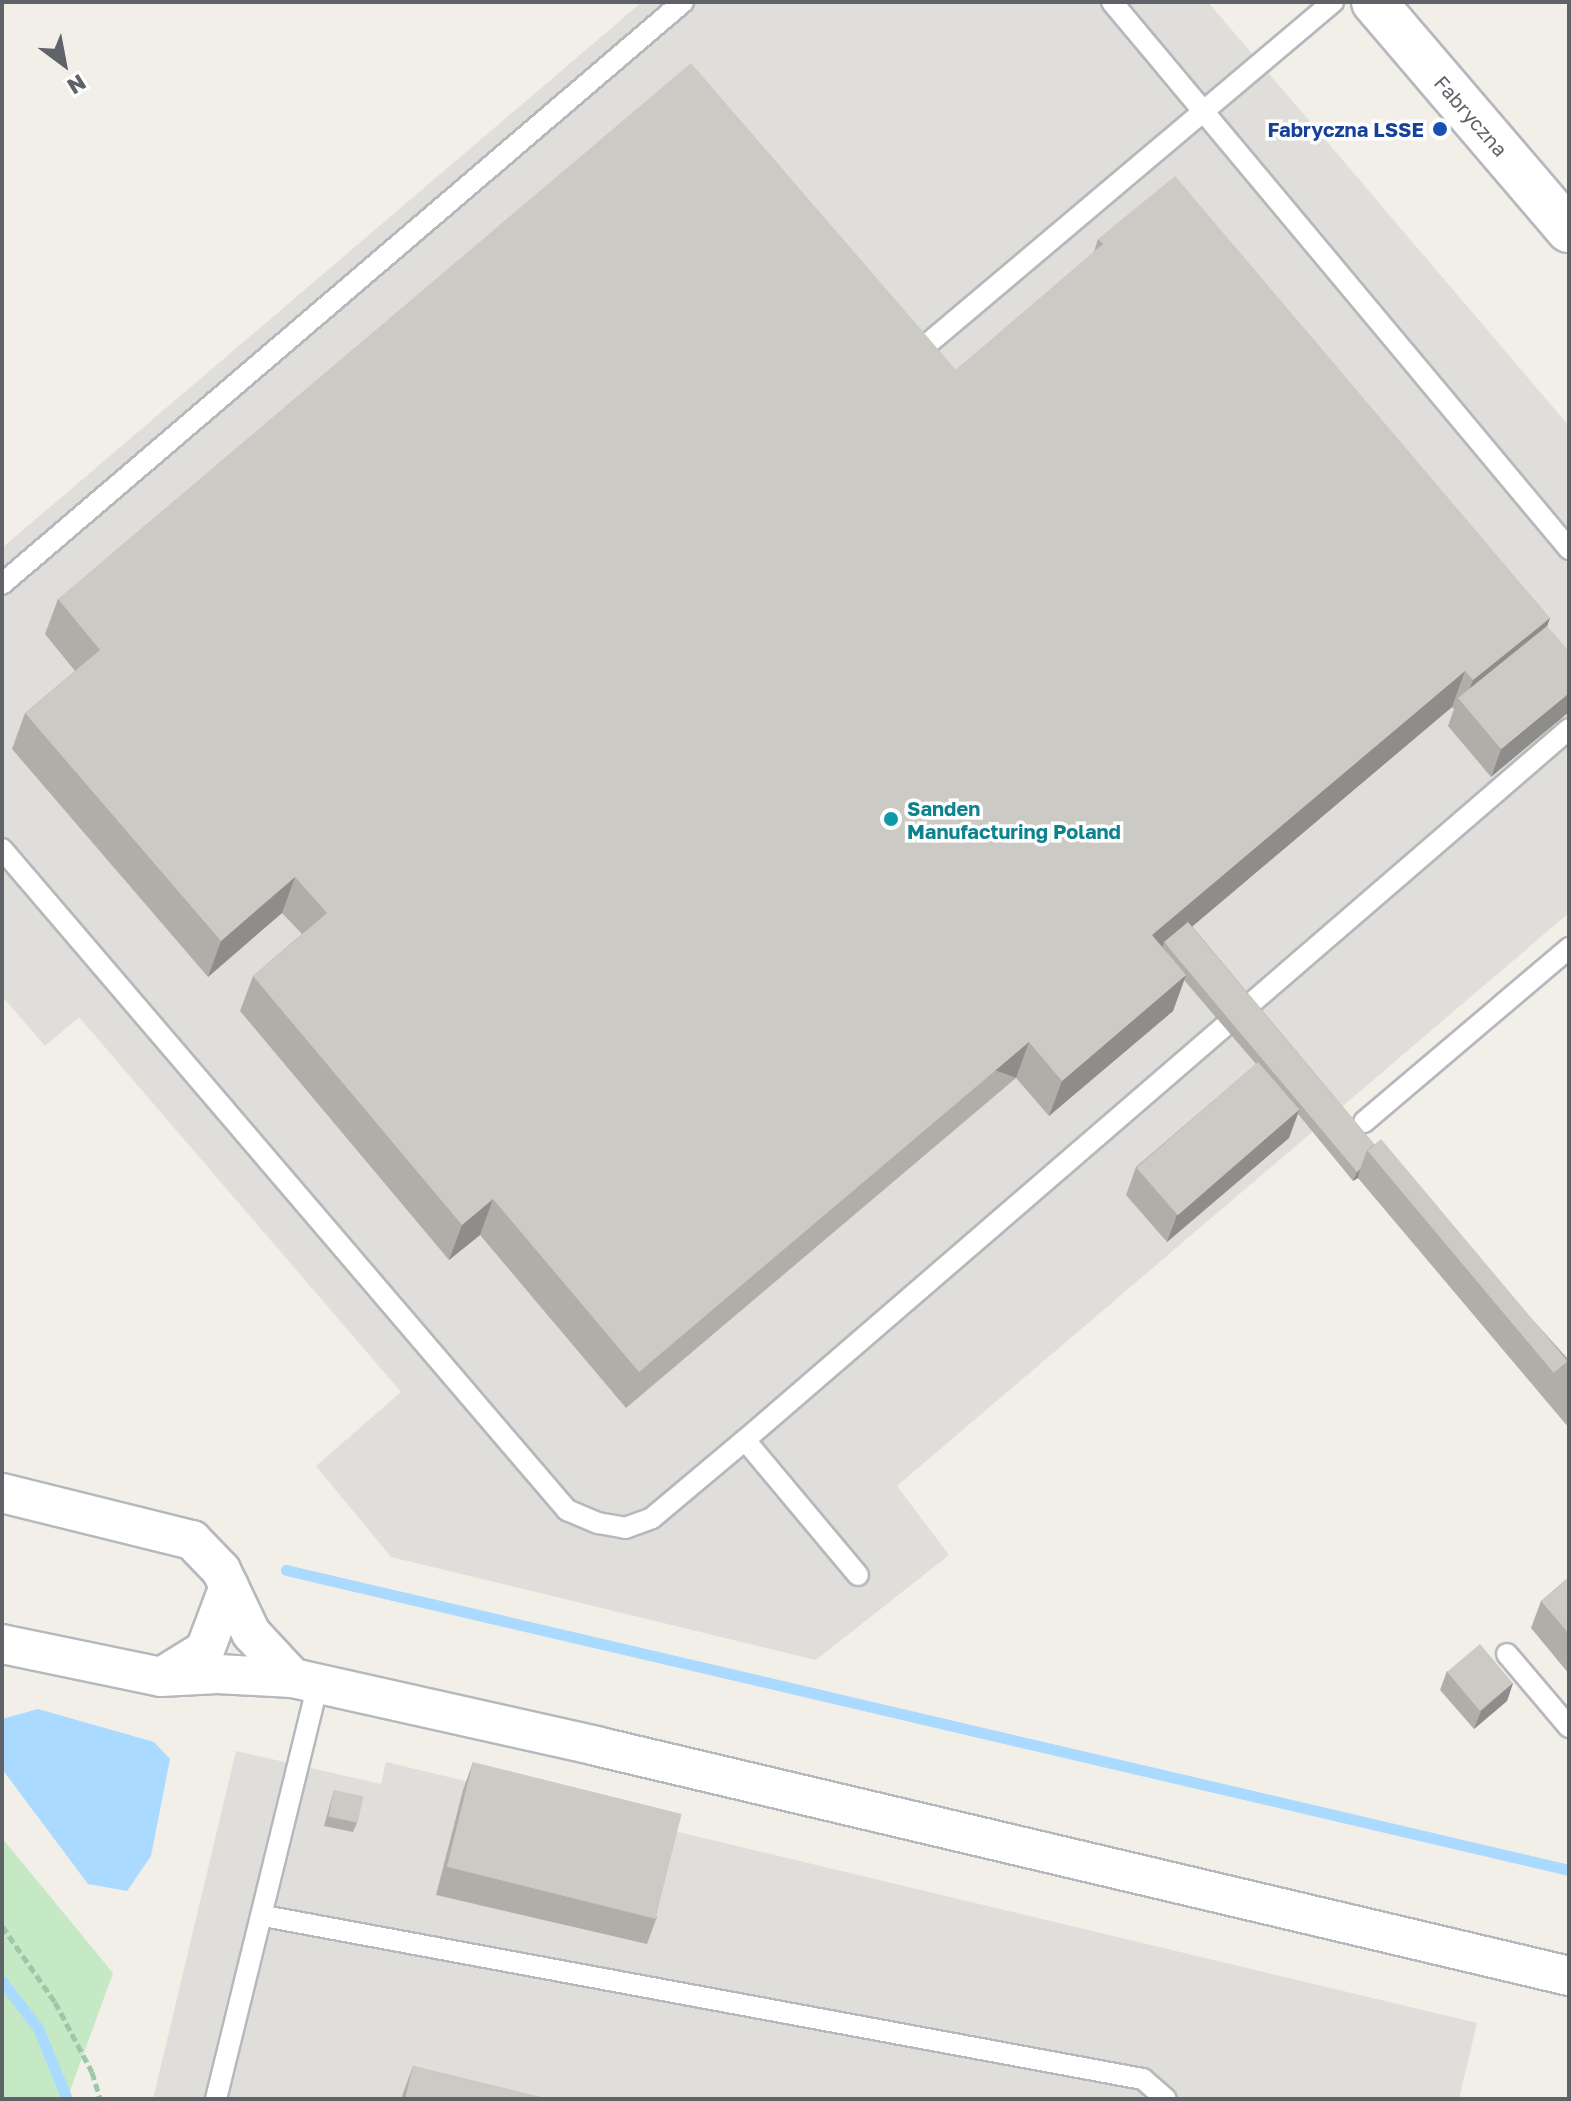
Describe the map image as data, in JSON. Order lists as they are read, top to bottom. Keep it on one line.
{"streets":{"main road":["Fabryczna"]},"places":["Fabryczna LSSE","Sanden Manufacturing Poland"],"north":"bottom right"}
